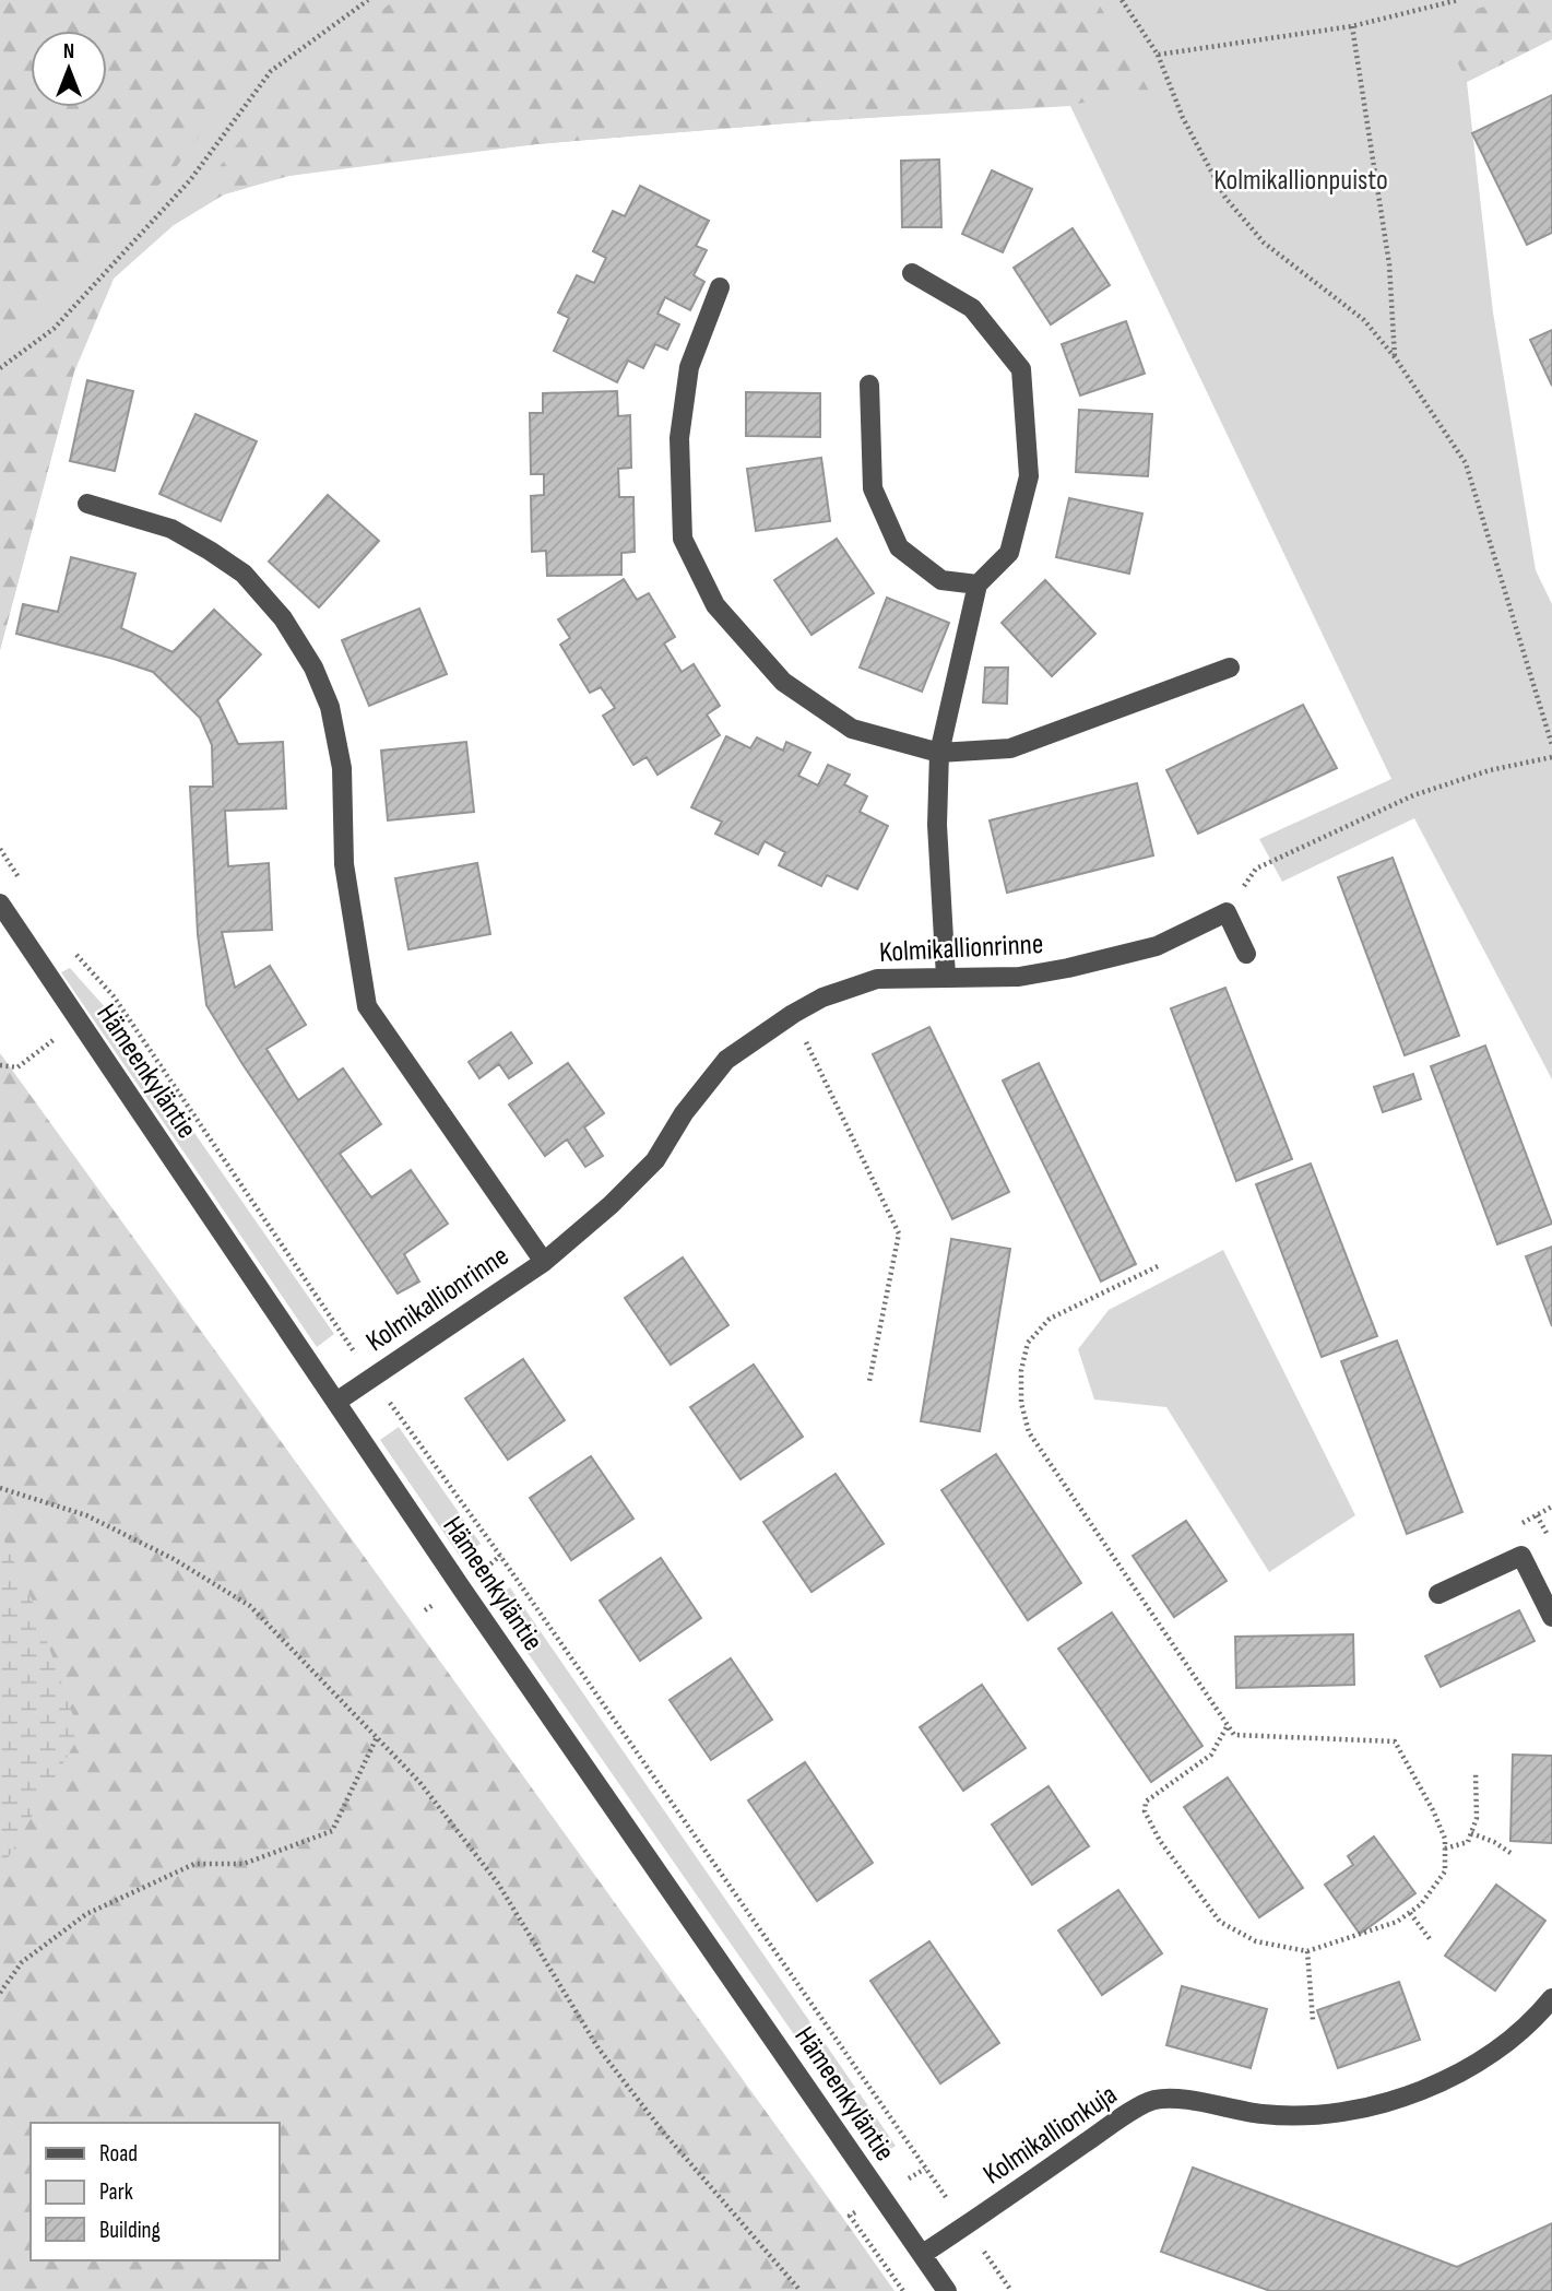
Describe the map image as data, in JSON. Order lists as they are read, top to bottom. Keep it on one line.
{"streets":{"street":["Kolmikallionrinne","Hämeenkyläntie","Kolmikallionkuja"]},"crossings":[["Kolmikallionrinne","Hämeenkyläntie"],["Hämeenkyläntie","Kolmikallionkuja"]],"parks":["Kolmikallionpuisto"],"legend":["Road","Park","Building"],"north":"top"}
